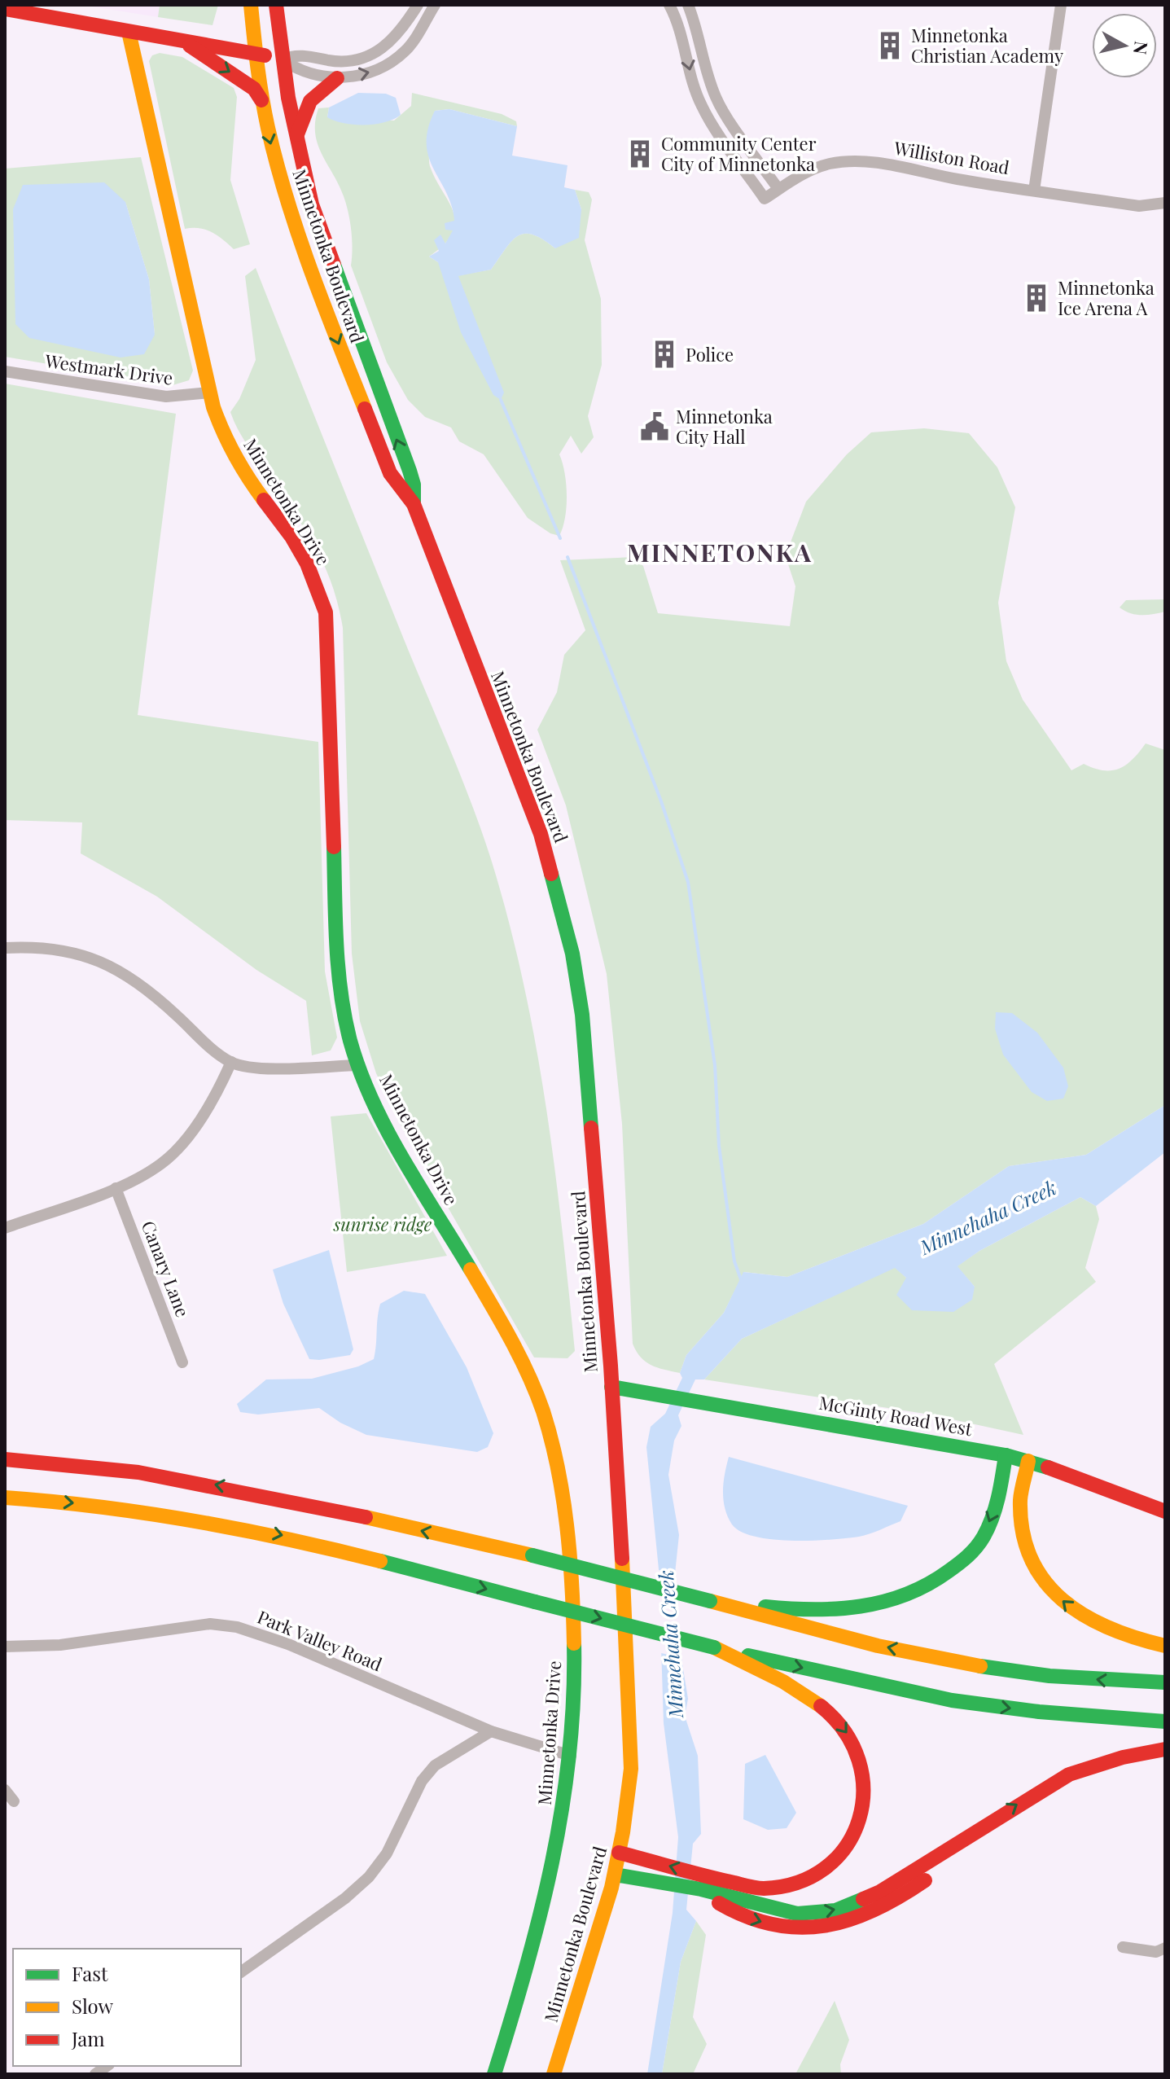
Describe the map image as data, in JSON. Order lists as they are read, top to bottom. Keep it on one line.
{"streets":{"main road":["Minnetonka Boulevard","Minnetonka Drive","McGinty Road West"],"street":["Williston Road","Westmark Drive","Canary Lane","Park Valley Road"]},"crossings":[["Minnetonka Boulevard","McGinty Road West"],["Westmark Drive","Minnetonka Drive"],["Minnetonka Drive","Park Valley Road"]],"districts":["MINNETONKA"],"water":["Minnehaha Creek"],"parks":["sunrise ridge"],"places":{"building":["Minnetonka Christian Academy","Community Center City of Minnetonka","Minnetonka Ice Arena A","Police"],"public building":["Minnetonka City Hall"]},"legend":["Fast","Slow","Jam"],"north":"right"}
